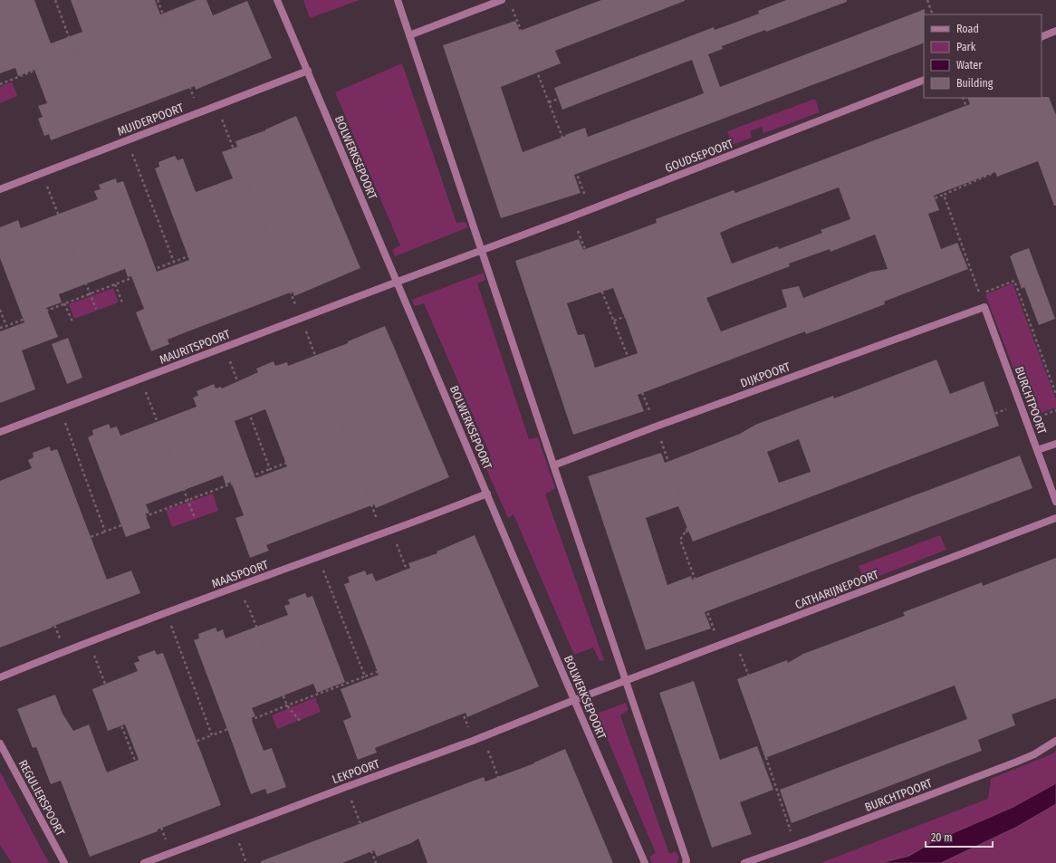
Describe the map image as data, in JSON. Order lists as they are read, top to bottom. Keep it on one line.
{"streets":{"street":["MUIDERPOORT","GOUDSEPOORT","BOLWERKSEPOORT","MAURITSPOORT","DIJKPOORT","BURCHTPOORT","MAASPOORT","CATHARIJNEPOORT","LEKPOORT","REGULIERSPOORT"]},"crossings":[["MUIDERPOORT","BOLWERKSEPOORT"],["GOUDSEPOORT","MAURITSPOORT"],["BOLWERKSEPOORT","MAURITSPOORT"],["BOLWERKSEPOORT","MAASPOORT"],["BOLWERKSEPOORT","CATHARIJNEPOORT"],["BOLWERKSEPOORT","LEKPOORT"],["DIJKPOORT","BURCHTPOORT"],["CATHARIJNEPOORT","LEKPOORT"]],"legend":["Road","Park","Water","Building"],"scale_bar":"20 m"}
